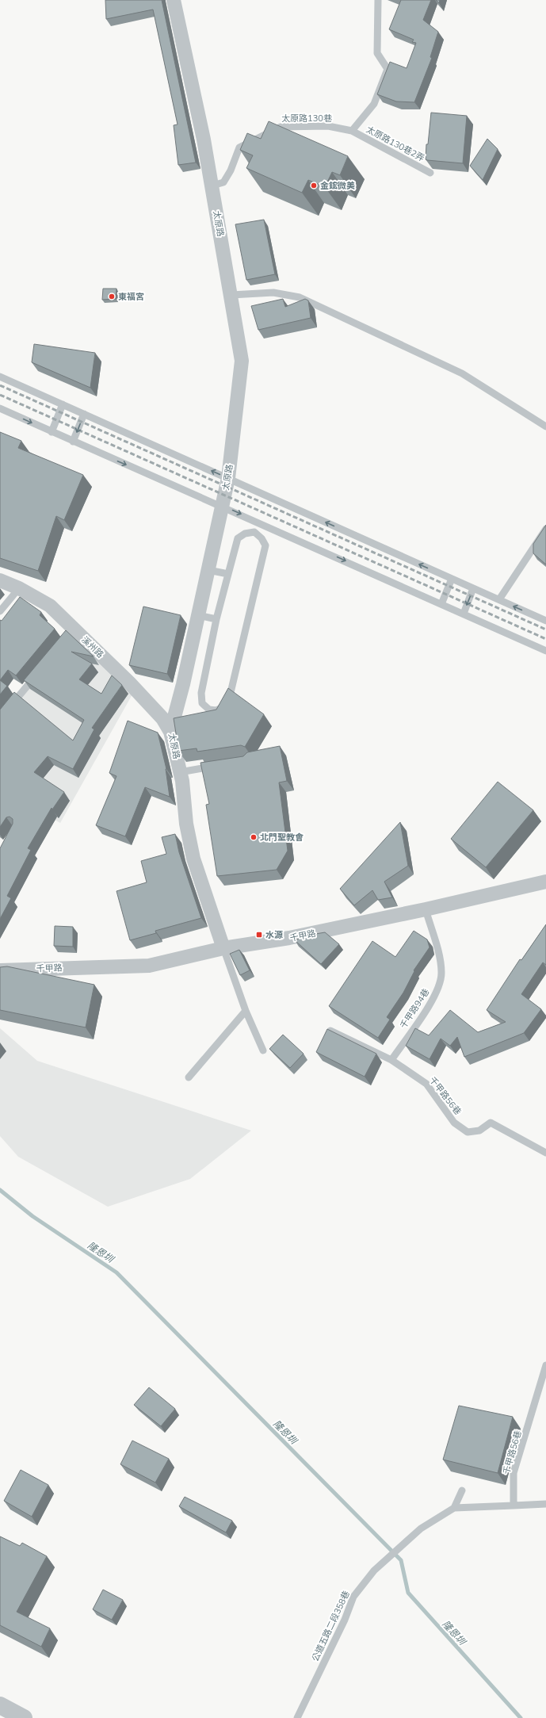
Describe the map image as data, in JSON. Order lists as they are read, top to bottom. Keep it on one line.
{"streets":{"street":["太原路","溪州路","千甲路"],"lane":["太原路130巷","太原路130巷2弄","千甲路94巷","千甲路56巷","公道五路二段358巷"]},"crossings":[["太原路130巷","太原路130巷2弄"],["太原路130巷","太原路"],["太原路","溪州路"],["太原路","千甲路"],["千甲路","千甲路94巷"],["千甲路94巷","千甲路56巷"]],"water":["隆恩圳"],"places":{"other":["金鋐微美","東福宮","北門聖教會"],"transit":["水源"]}}
